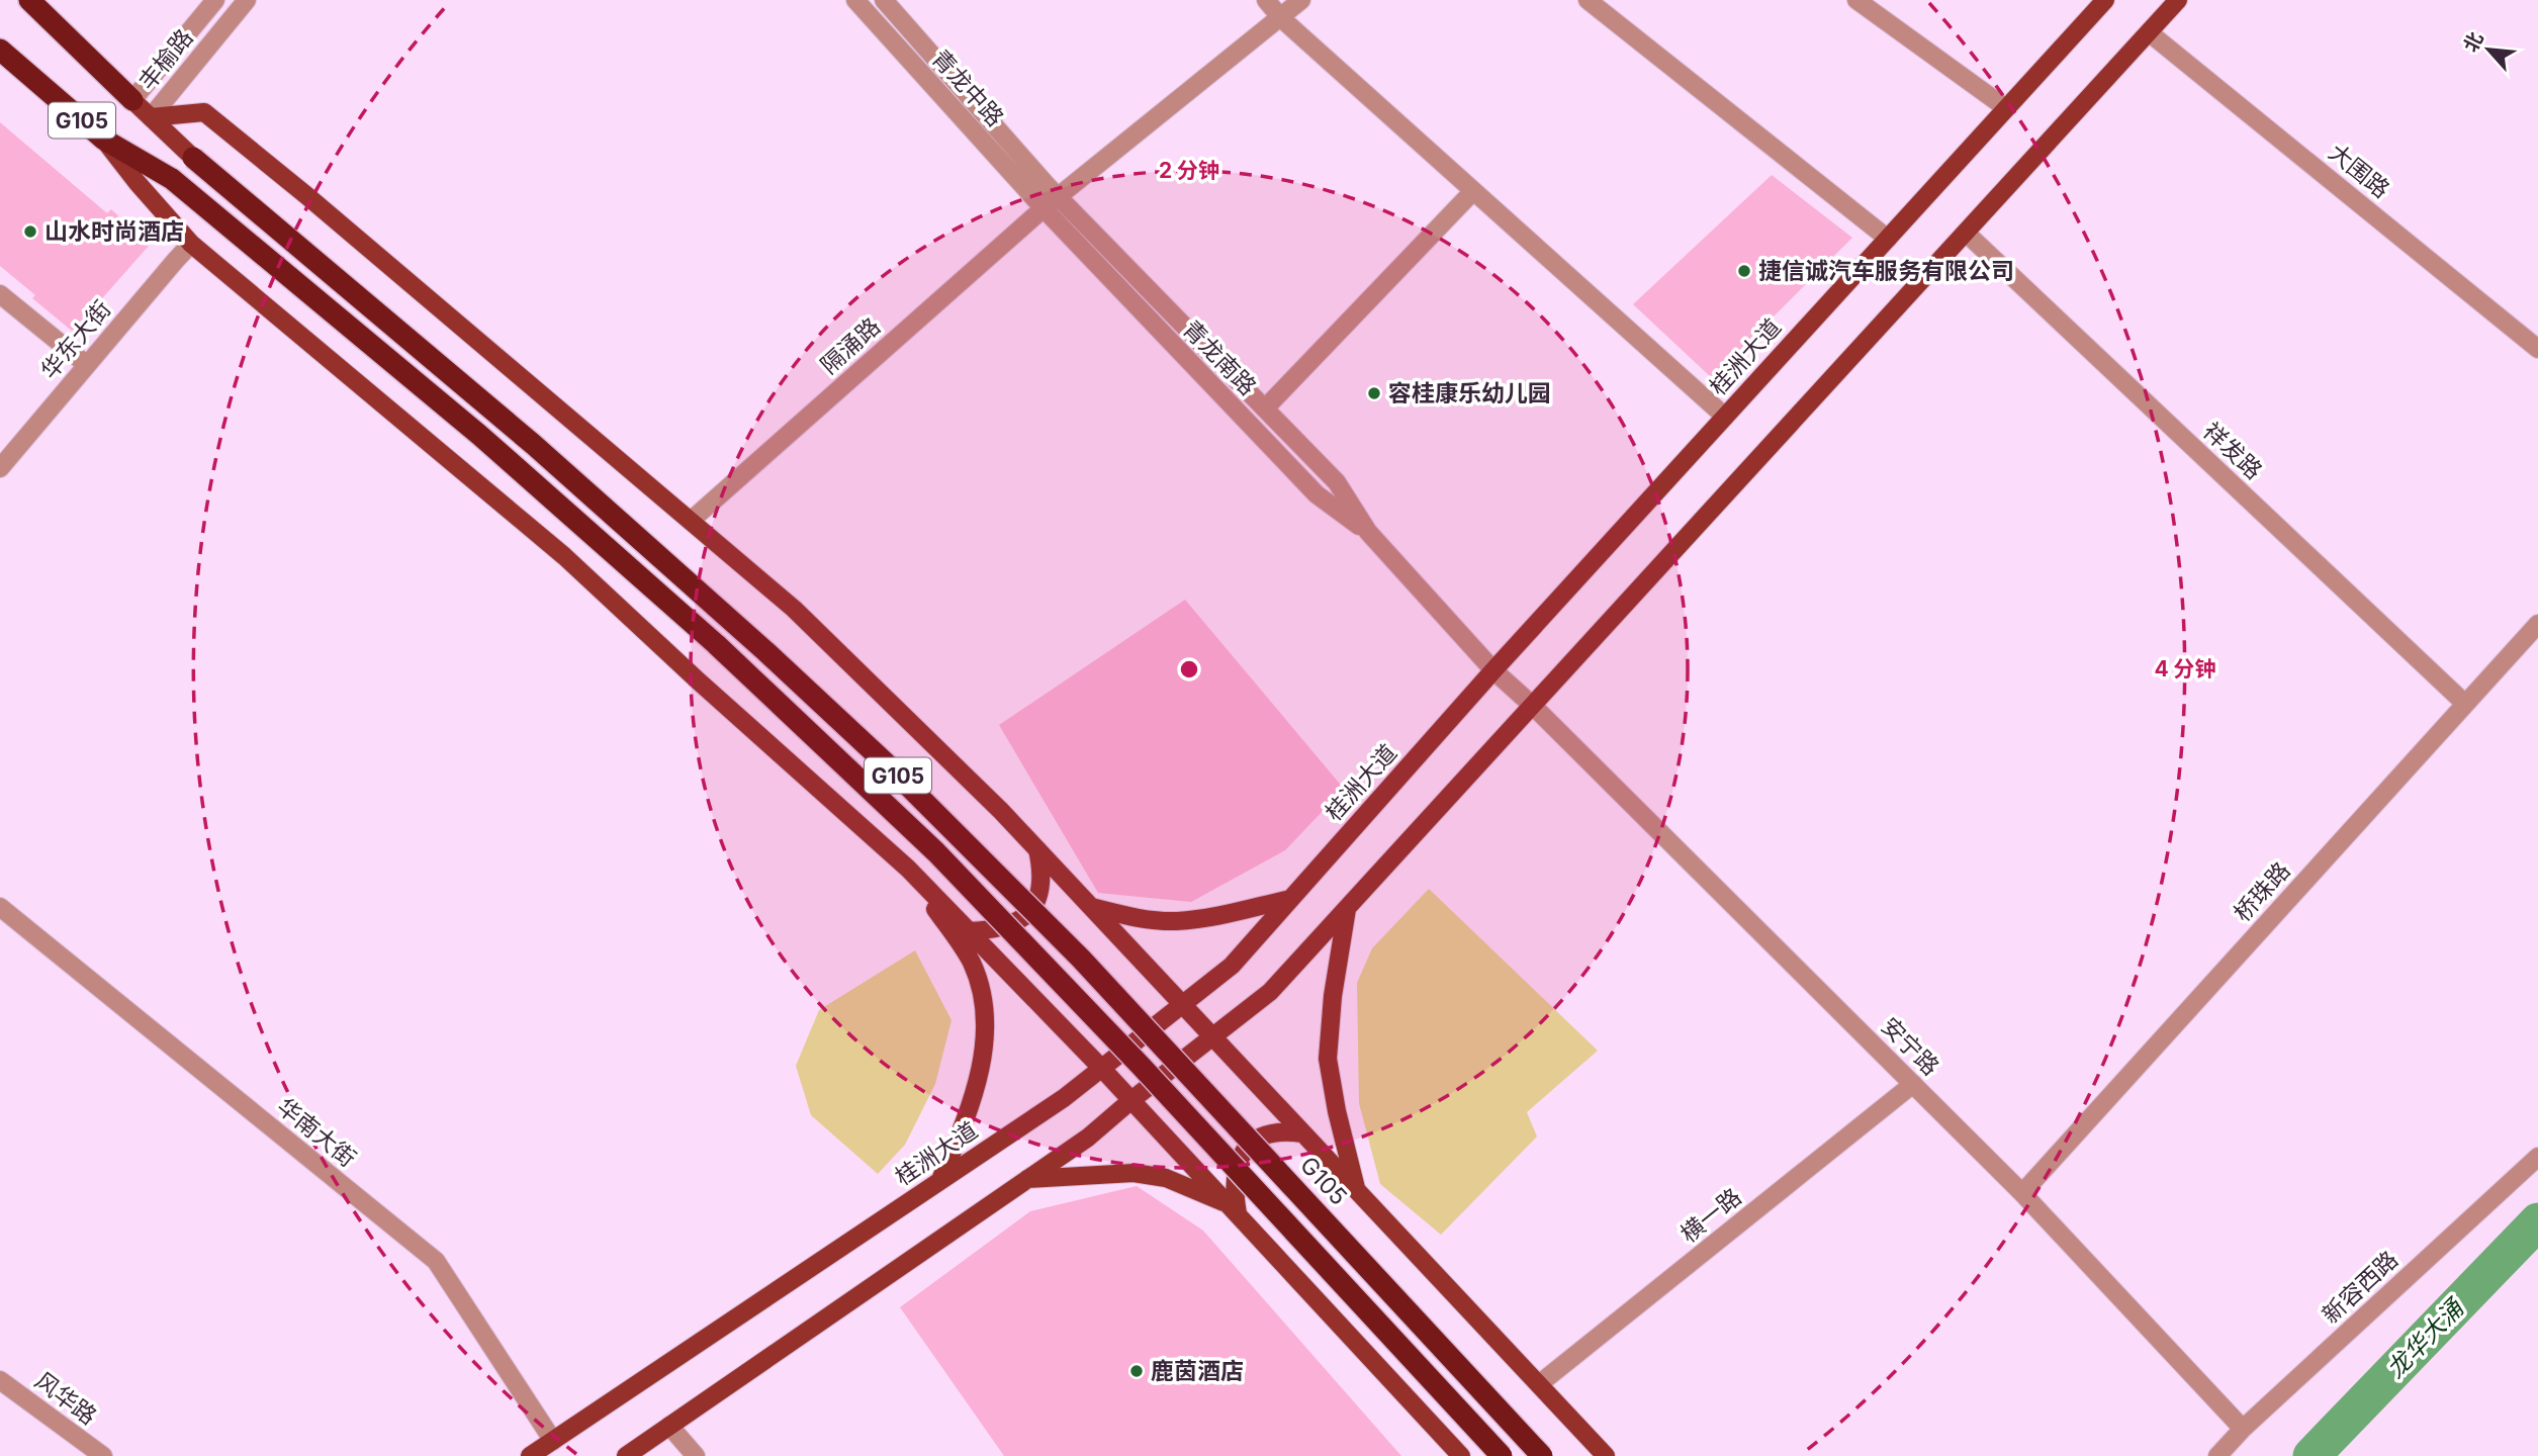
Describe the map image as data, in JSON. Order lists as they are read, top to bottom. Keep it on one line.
{"streets":{"highway":["G105"],"main road":["桂洲大道"],"street":["丰榆路","青龙中路","大围路","华东大街","隔涌路","青龙南路","祥发路","桥珠路","安宁路","华南大街","横一路","新容西路","风华路"]},"crossings":[["丰榆路","G105"],["青龙中路","隔涌路"],["青龙中路","青龙南路"],["隔涌路","青龙南路"],["桂洲大道","青龙南路"],["桂洲大道","华南大街"],["青龙南路","安宁路"],["祥发路","桥珠路"],["桥珠路","安宁路"],["安宁路","横一路"],["安宁路","新容西路"]],"water":["龙华大涌"],"places":["山水时尚酒店","捷信诚汽车服务有限公司","容桂康乐幼儿园","鹿茵酒店"],"north":"top left","rings":["2 分钟","4 分钟"]}
